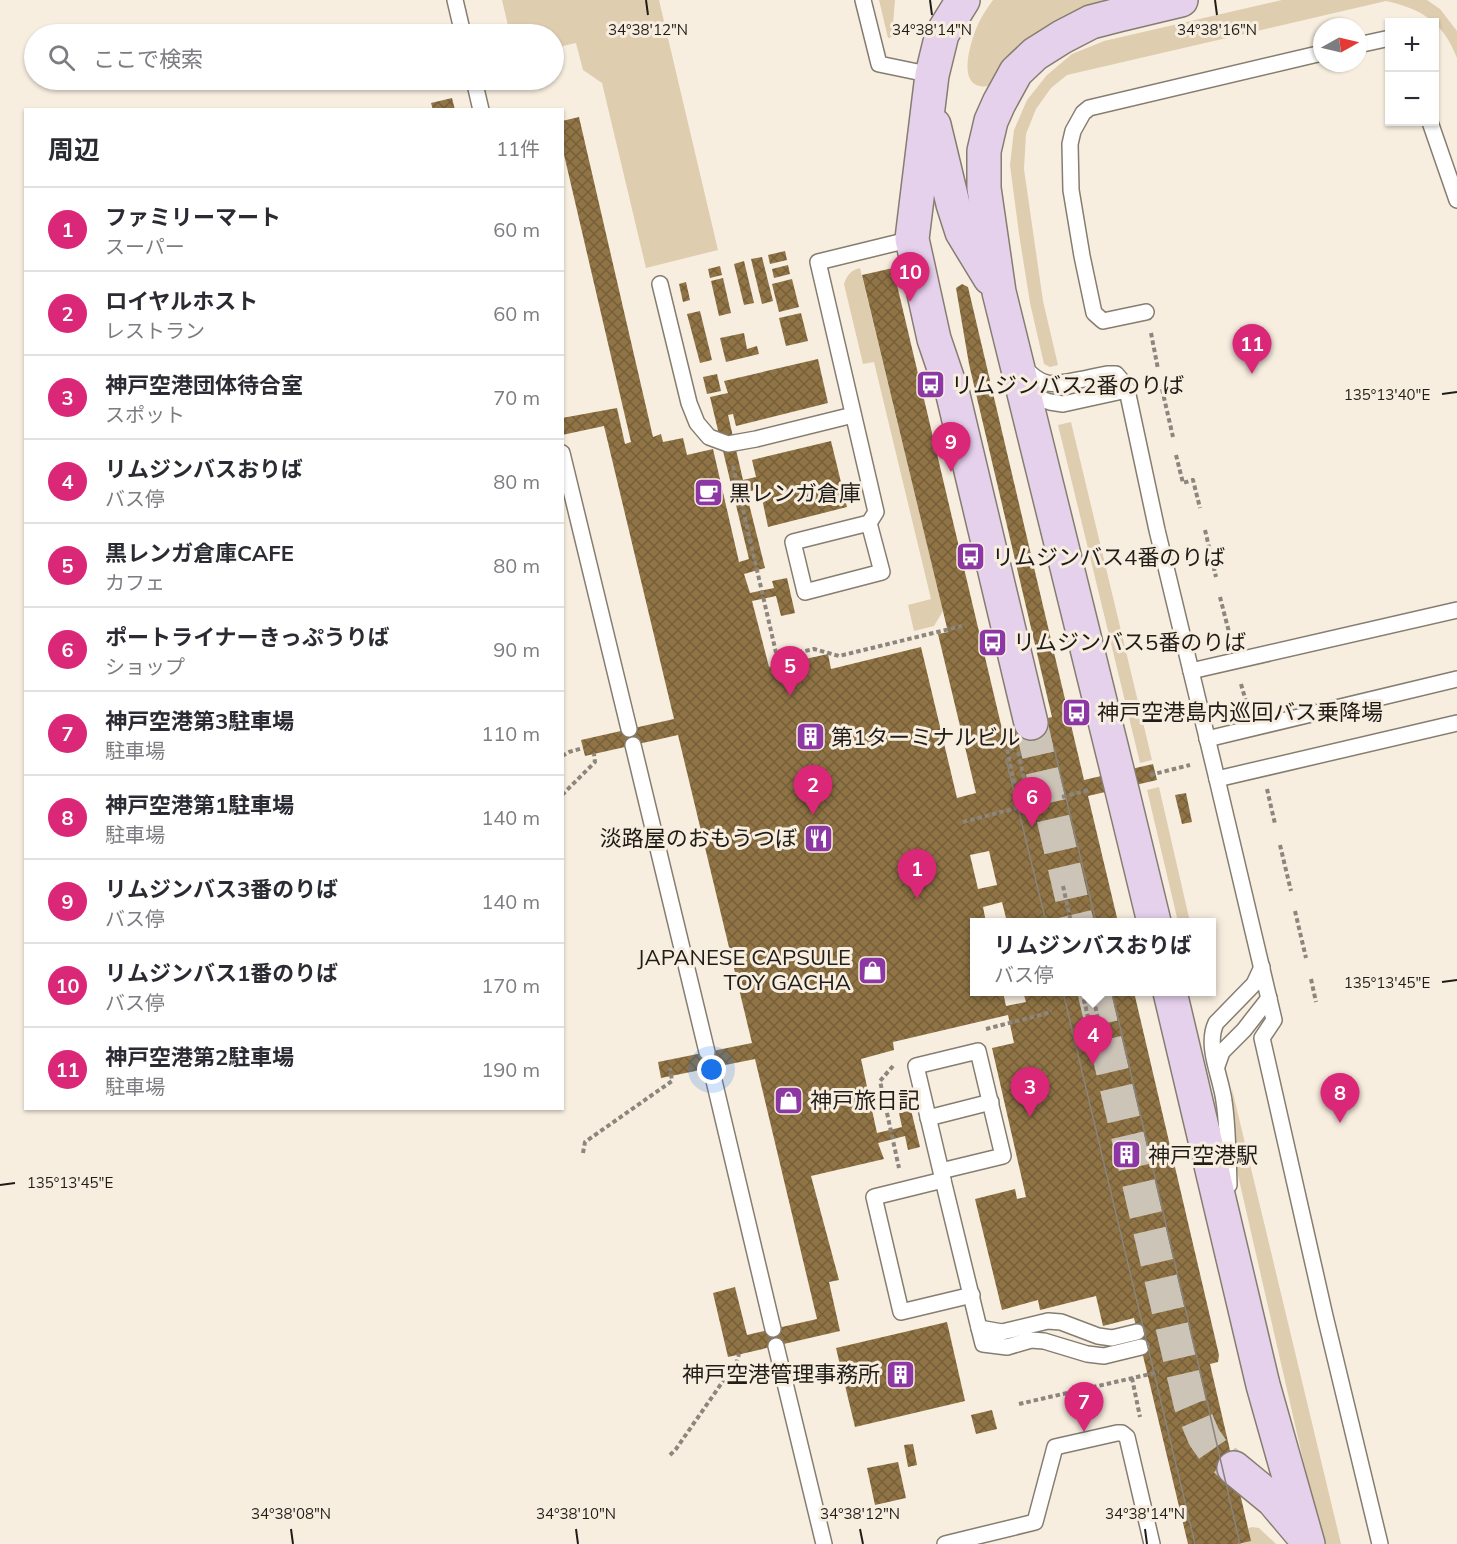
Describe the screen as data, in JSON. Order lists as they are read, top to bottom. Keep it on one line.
{"places":{"bus stop":["リムジンバス2番のりば","リムジンバス4番のりば","リムジンバス5番のりば","神戸空港島内巡回バス乗降場"],"cafe":["黒レンガ倉庫"],"building":["第1ターミナルビル","神戸空港駅","神戸空港管理事務所"],"restaurant":["淡路屋のおもうつぼ"],"shop":["JAPANESE CAPSULE TOY GACHA","神戸旅日記"]},"north":"right","page":{"map_buttons":["+","−"],"search":"ここで検索","heading":["周辺","11件"],"list":[{"mark":"1","name":"ファミリーマート","note":"スーパー","value":"60 m"},{"mark":"2","name":"ロイヤルホスト","note":"レストラン","value":"60 m"},{"mark":"3","name":"神戸空港団体待合室","note":"スポット","value":"70 m"},{"mark":"4","name":"リムジンバスおりば","note":"バス停","value":"80 m"},{"mark":"5","name":"黒レンガ倉庫CAFE","note":"カフェ","value":"80 m"},{"mark":"6","name":"ポートライナーきっぷうりば","note":"ショップ","value":"90 m"},{"mark":"7","name":"神戸空港第3駐車場","note":"駐車場","value":"110 m"},{"mark":"8","name":"神戸空港第1駐車場","note":"駐車場","value":"140 m"},{"mark":"9","name":"リムジンバス3番のりば","note":"バス停","value":"140 m"},{"mark":"10","name":"リムジンバス1番のりば","note":"バス停","value":"170 m"},{"mark":"11","name":"神戸空港第2駐車場","note":"駐車場","value":"190 m"}],"pins":["10","11","9","5","2","6","1","4","3","8","7"],"popup":["リムジンバスおりば","バス停"]},"coordinates":["34°38'12\"N","34°38'14\"N","34°38'16\"N","135°13'40\"E","135°13'45\"E","34°38'08\"N","34°38'10\"N"]}
